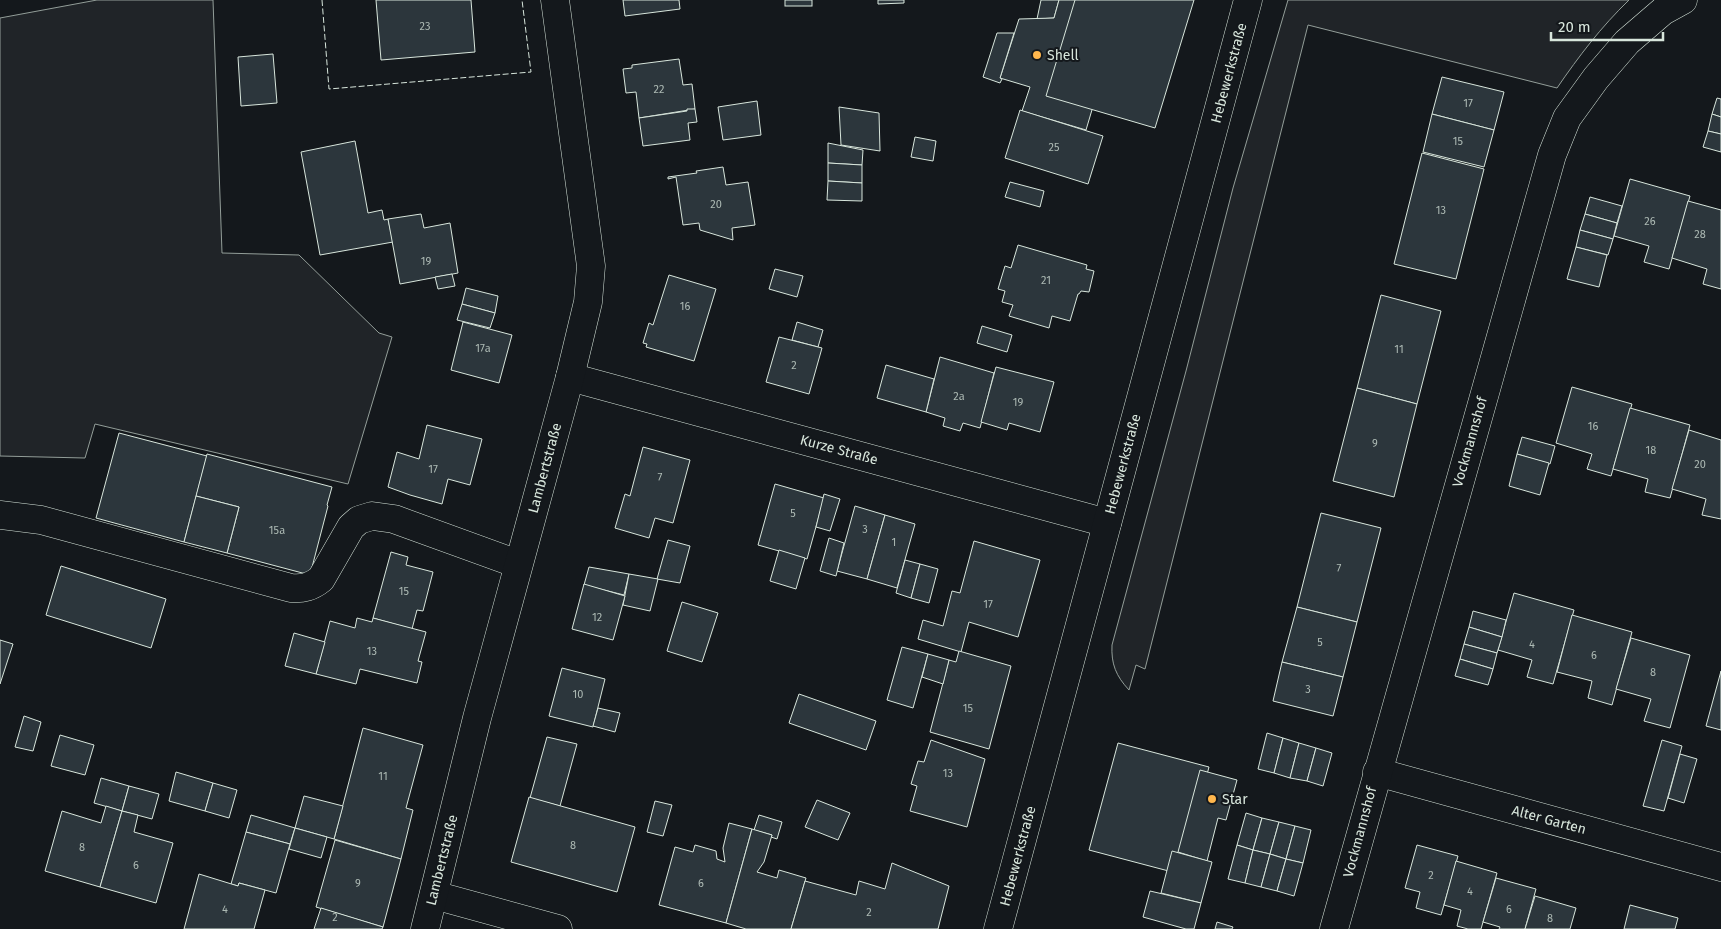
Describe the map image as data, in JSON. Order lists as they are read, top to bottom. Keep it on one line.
{"streets":{"street":["Hebewerkstraße","Vockmannshof","Kurze Straße","Lambertstraße","Alter Garten"]},"crossings":[["Hebewerkstraße","Kurze Straße"],["Vockmannshof","Alter Garten"],["Kurze Straße","Lambertstraße"]],"places":["Shell","Star"],"house_numbers":["23","22","17","15","25","20","13","26","28","19","21","16","17a","11","2","2a","19","16","9","18","20","17","7","5","3","15a","1","7","15","17","12","5","4","13","6","8","3","10","15","13","11","8","8","6","2","9","6","4","4","6","2","2","8"],"scale_bar":"20 m"}
